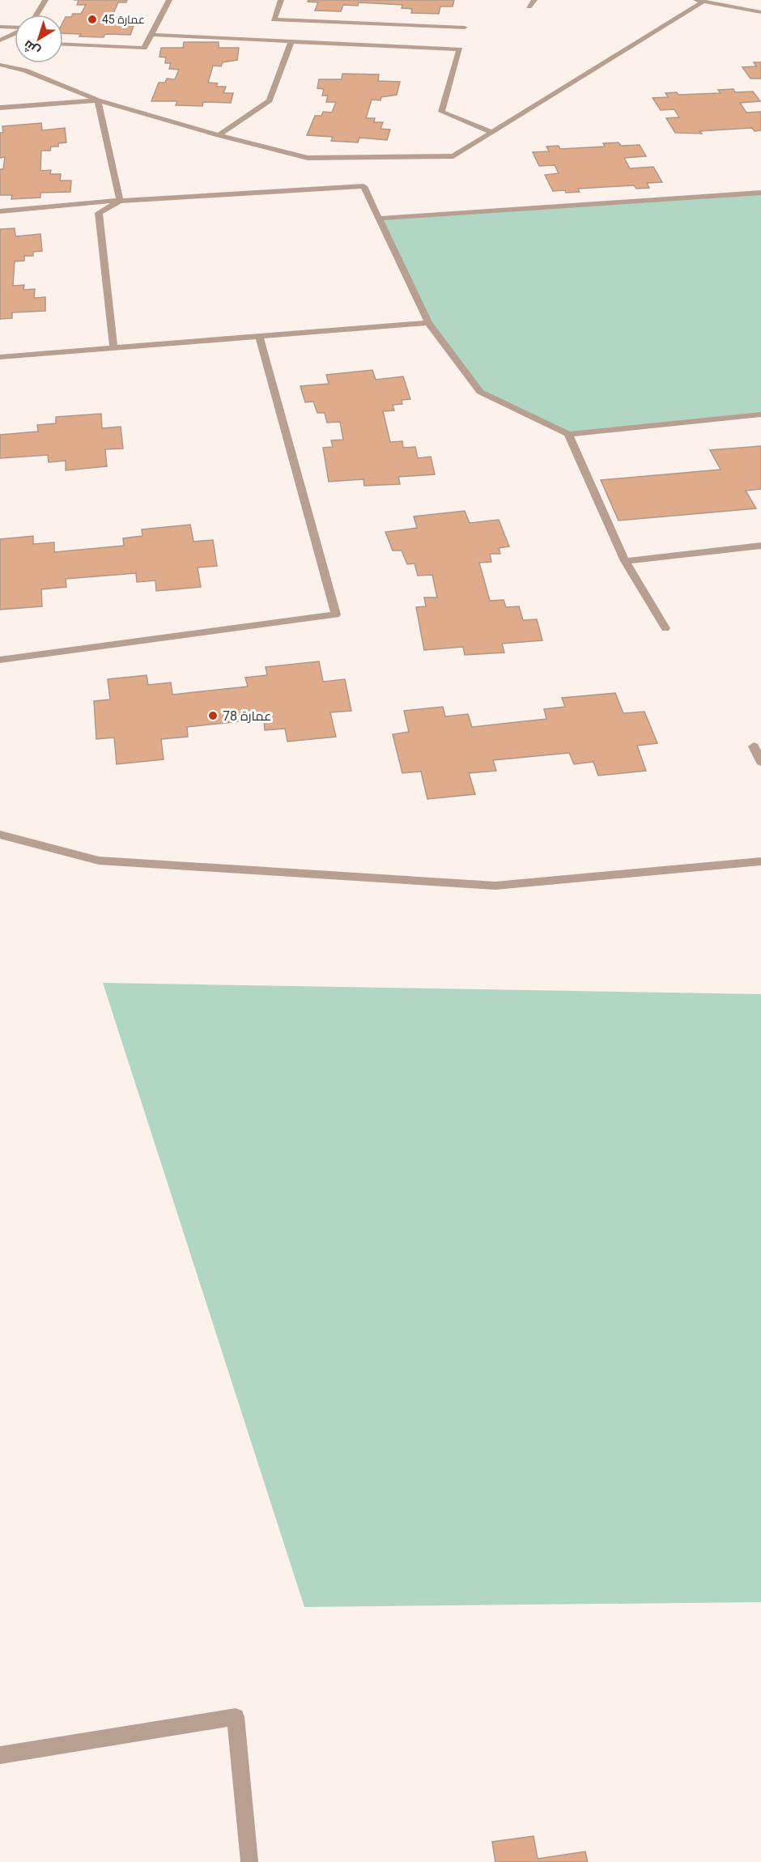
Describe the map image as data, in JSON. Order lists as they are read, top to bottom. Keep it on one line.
{"places":["عمارة 45","عمارة 78"],"north":"bottom left"}
